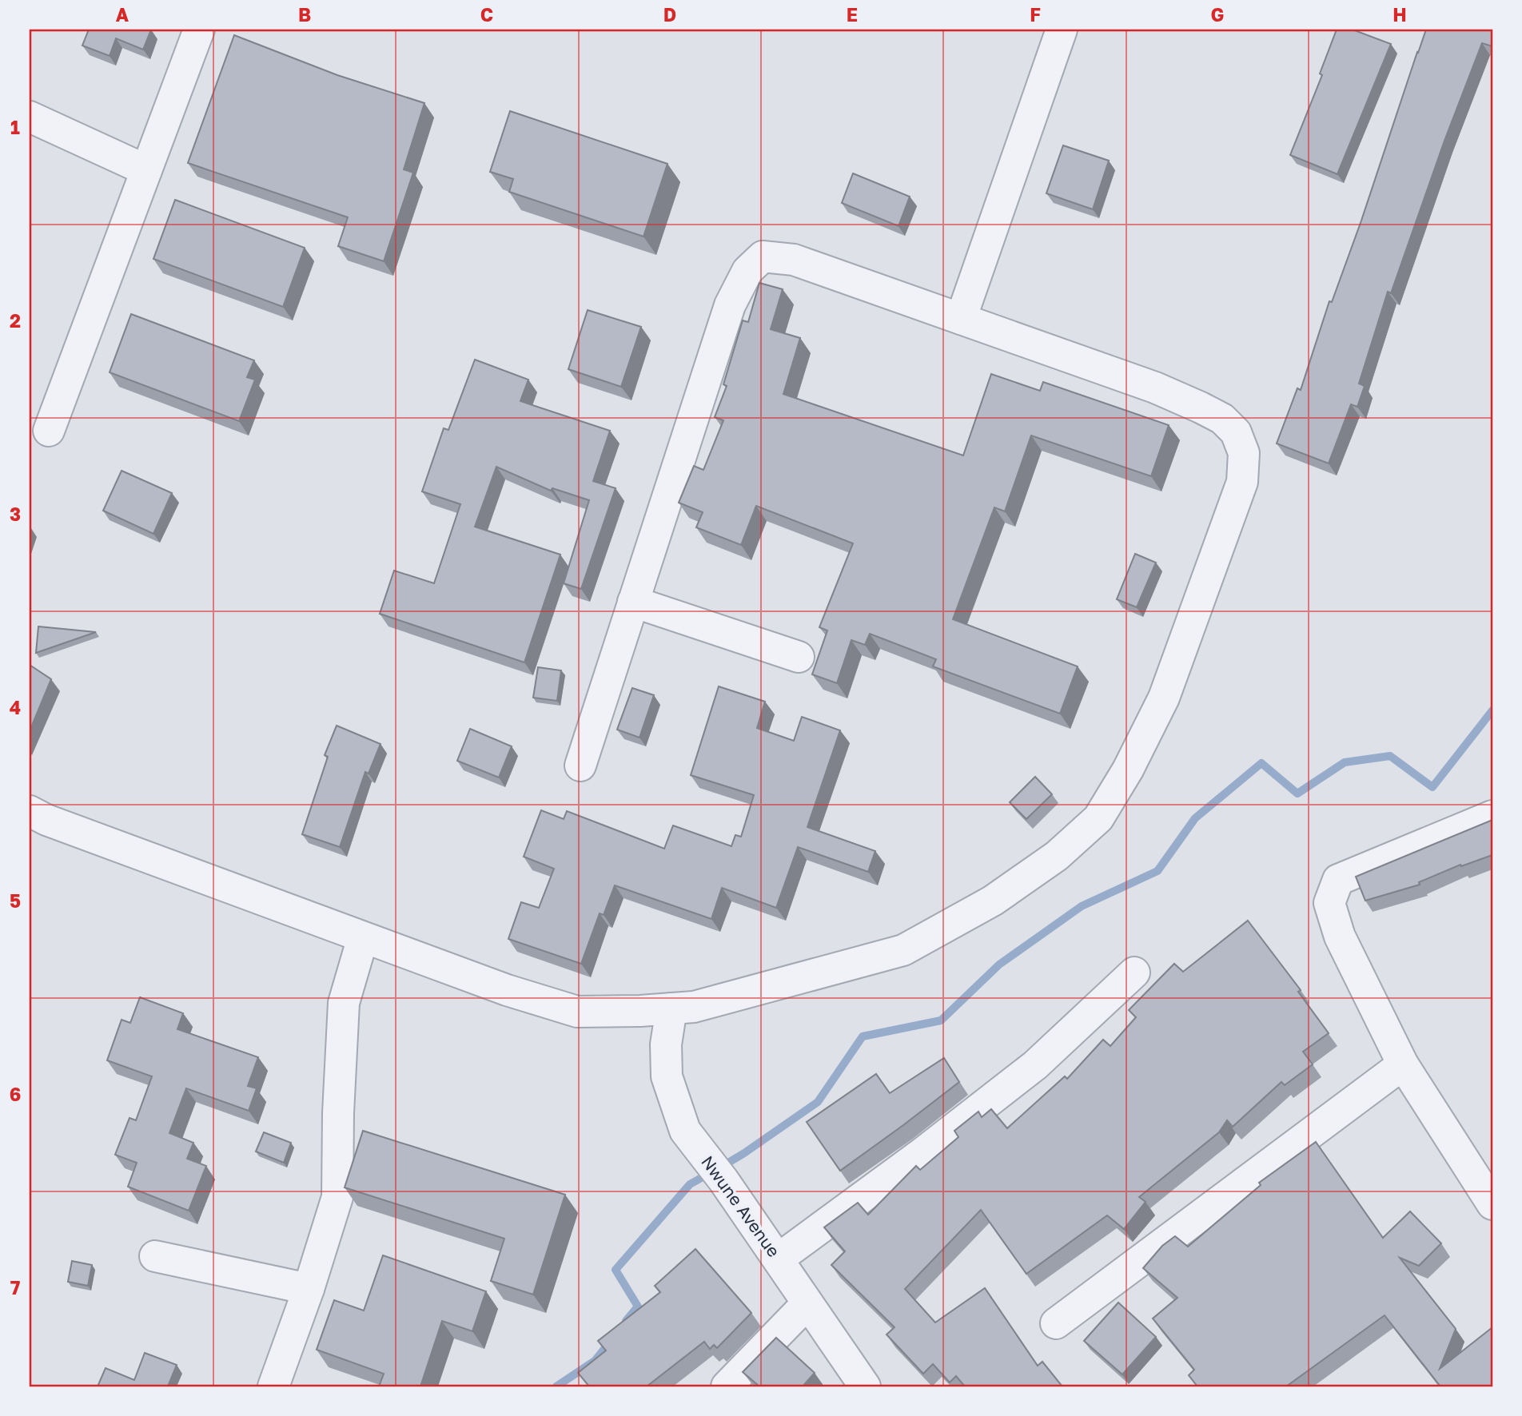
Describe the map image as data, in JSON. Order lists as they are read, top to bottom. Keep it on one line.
{"streets":{"street":["Nwune Avenue"]},"grid":{"columns":["A","B","C","D","E","F","G","H"],"rows":["1","2","3","4","5","6","7"]}}
